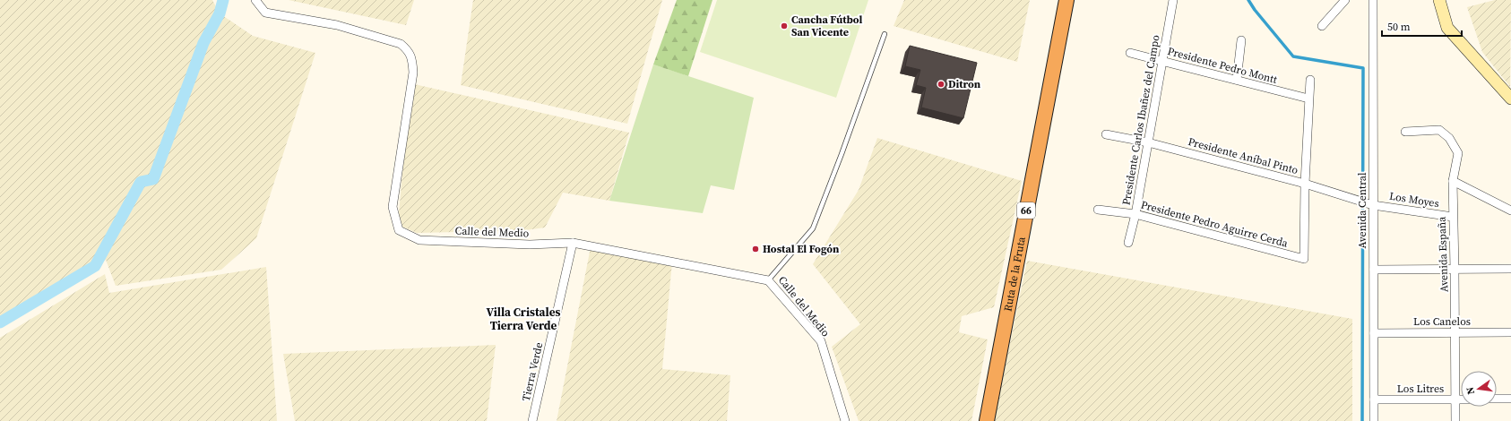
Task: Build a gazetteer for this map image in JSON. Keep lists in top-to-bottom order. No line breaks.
{"streets":{"highway":["66","Ruta de la Fruta"],"street":["Presidente Pedro Montt","Presidente Carlos Ibañez del Campo","Presidente Aníbal Pinto","Los Moyes","Avenida Central","Presidente Pedro Aguirre Cerda","Calle del Medio","Avenida España","Los Canelos","Tierra Verde","Los Litres"]},"crossings":[["Presidente Pedro Montt","Presidente Carlos Ibañez del Campo"],["Presidente Carlos Ibañez del Campo","Presidente Aníbal Pinto"],["Presidente Carlos Ibañez del Campo","Presidente Pedro Aguirre Cerda"],["Presidente Aníbal Pinto","Los Moyes"],["Presidente Aníbal Pinto","Avenida Central"],["Presidente Aníbal Pinto","Presidente Pedro Aguirre Cerda"],["Los Moyes","Avenida Central"],["Los Moyes","Avenida España"],["Avenida Central","Los Canelos"],["Avenida Central","Los Litres"],["Calle del Medio","Tierra Verde"],["Avenida España","Los Canelos"],["Avenida España","Los Litres"]],"districts":["Villa Cristales Tierra Verde"],"places":["Cancha Fútbol San Vicente","Ditron","Hostal El Fogón"],"scale_bar":"50 m","north":"left"}
